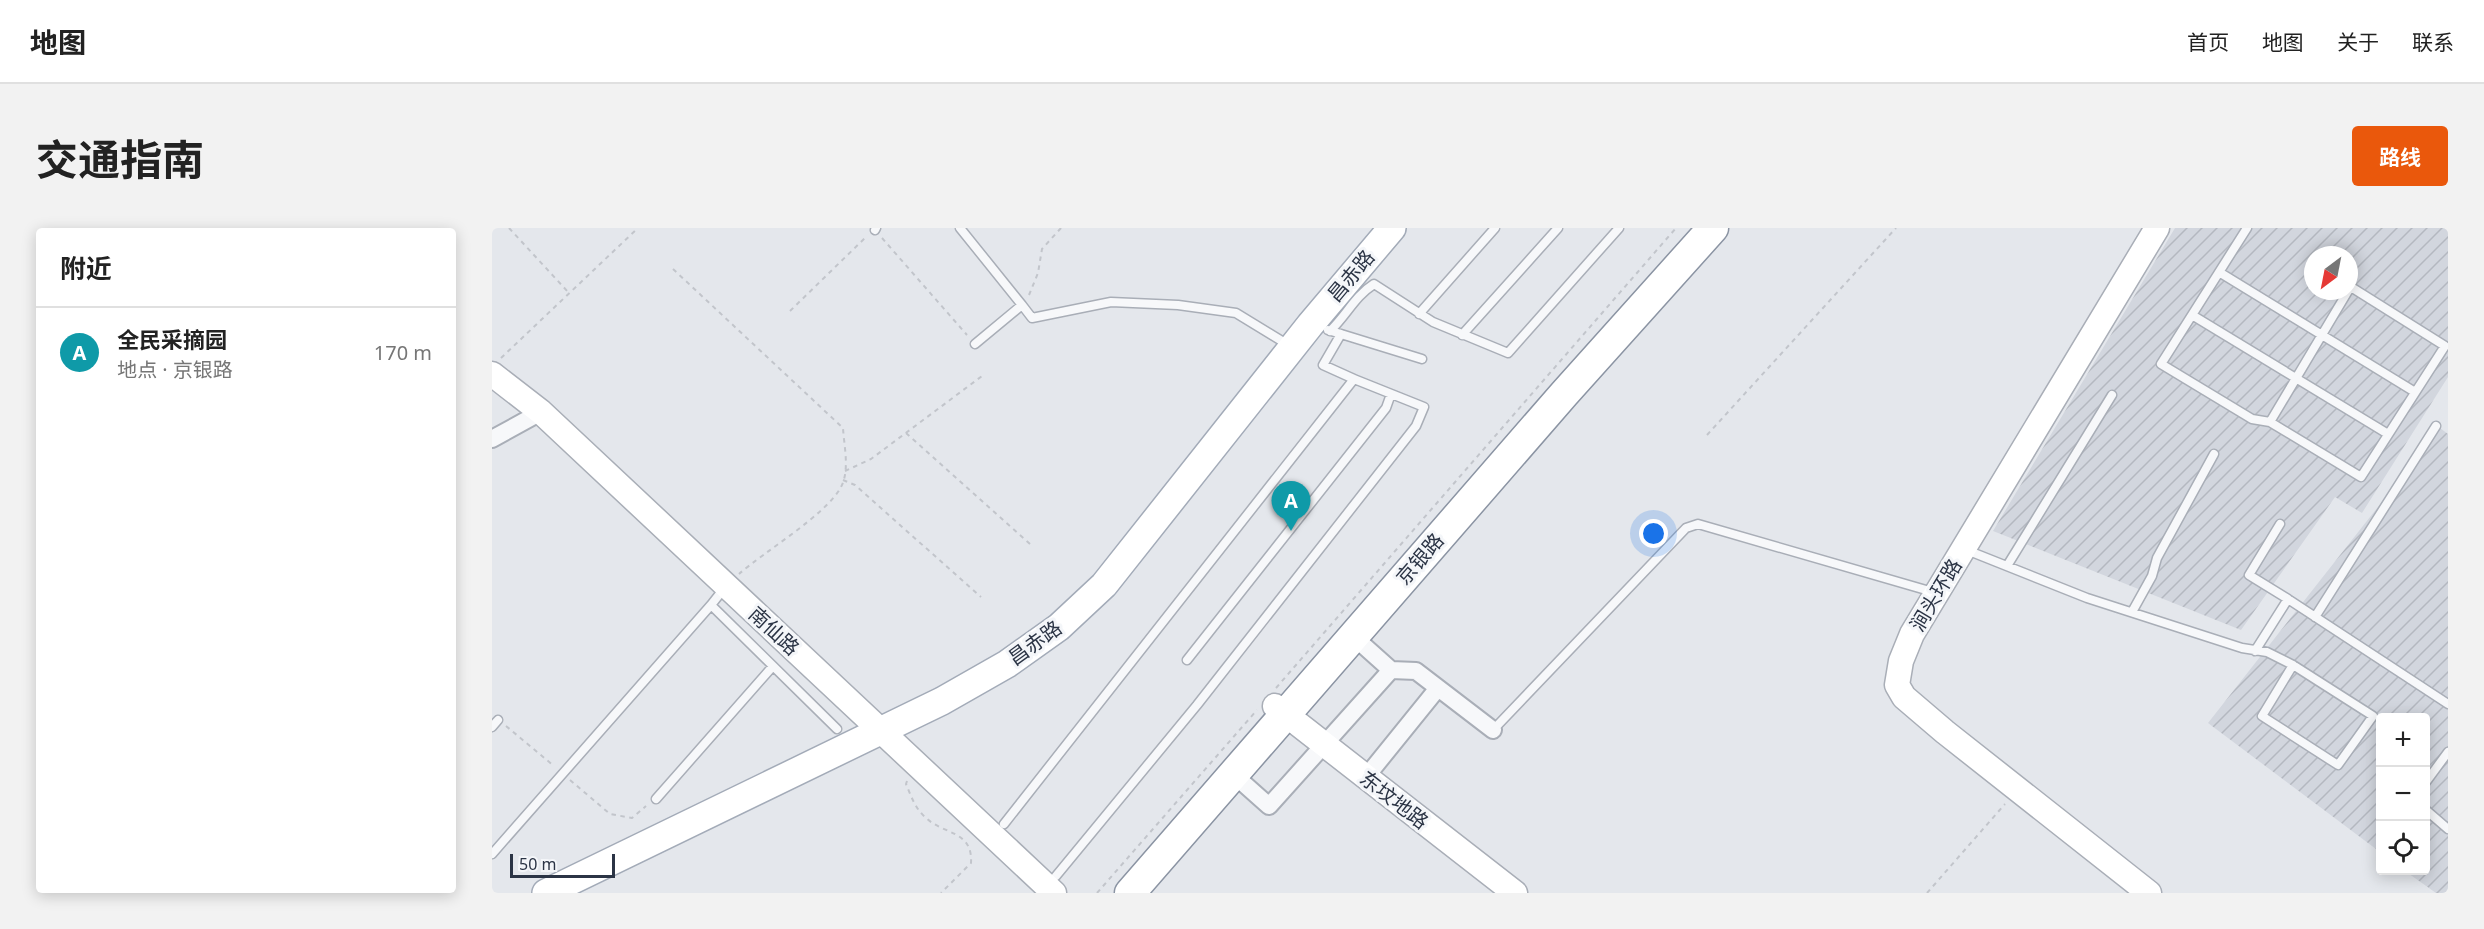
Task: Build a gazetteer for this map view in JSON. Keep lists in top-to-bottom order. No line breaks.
{"streets":{"highway":["京银路"],"main road":["昌赤路"],"street":["涧头环路","南仙路","东坟地路"]},"crossings":[["昌赤路","南仙路"],["京银路","东坟地路"]],"scale_bar":"50 m","north":"bottom left","page":{"header":"地图","nav":["首页","地图","关于","联系"],"title":"交通指南","buttons":"路线","heading":"附近","list":[{"mark":"A","name":"全民采摘园","note":"地点 · 京银路","value":"170 m"}],"pins":"A","map_buttons":["+","−"],"scale":"50 m"}}
